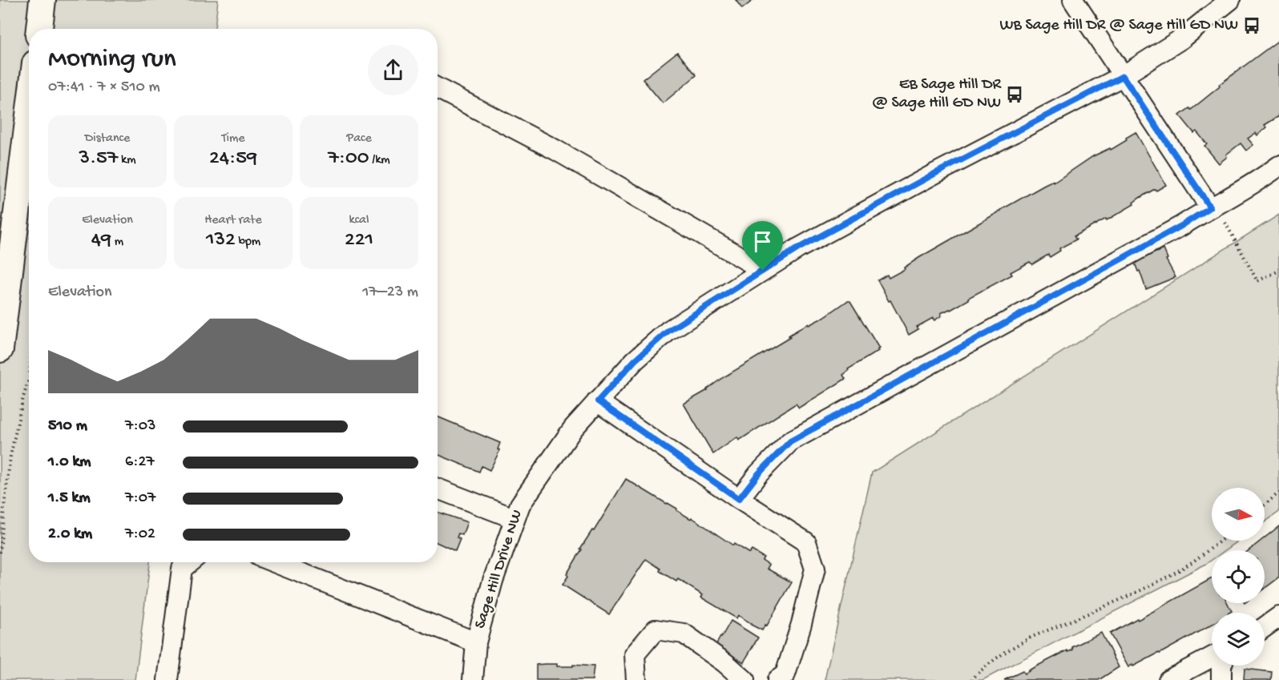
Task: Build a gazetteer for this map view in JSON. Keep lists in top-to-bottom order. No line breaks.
{"streets":{"street":["Sage Hill Drive NW"]},"places":{"bus stop":["WB Sage Hill DR @ Sage Hill GD NW","EB Sage Hill DR @ Sage Hill GD NW"]},"north":"right","page":{"heading":["Morning run","07:41 · 7 × 510 m"],"stats":[["Distance","3.57 km"],["Time","24:59"],["Pace","7:00 /km"],["Elevation","49 m"],["Heart rate","132 bpm"],["kcal","221"]],"chart":["Elevation","17–23 m"],"list":[{"name":"510 m","note":"7:03"},{"name":"1.0 km","note":"6:27"},{"name":"1.5 km","note":"7:07"},{"name":"2.0 km","note":"7:02"}]}}
